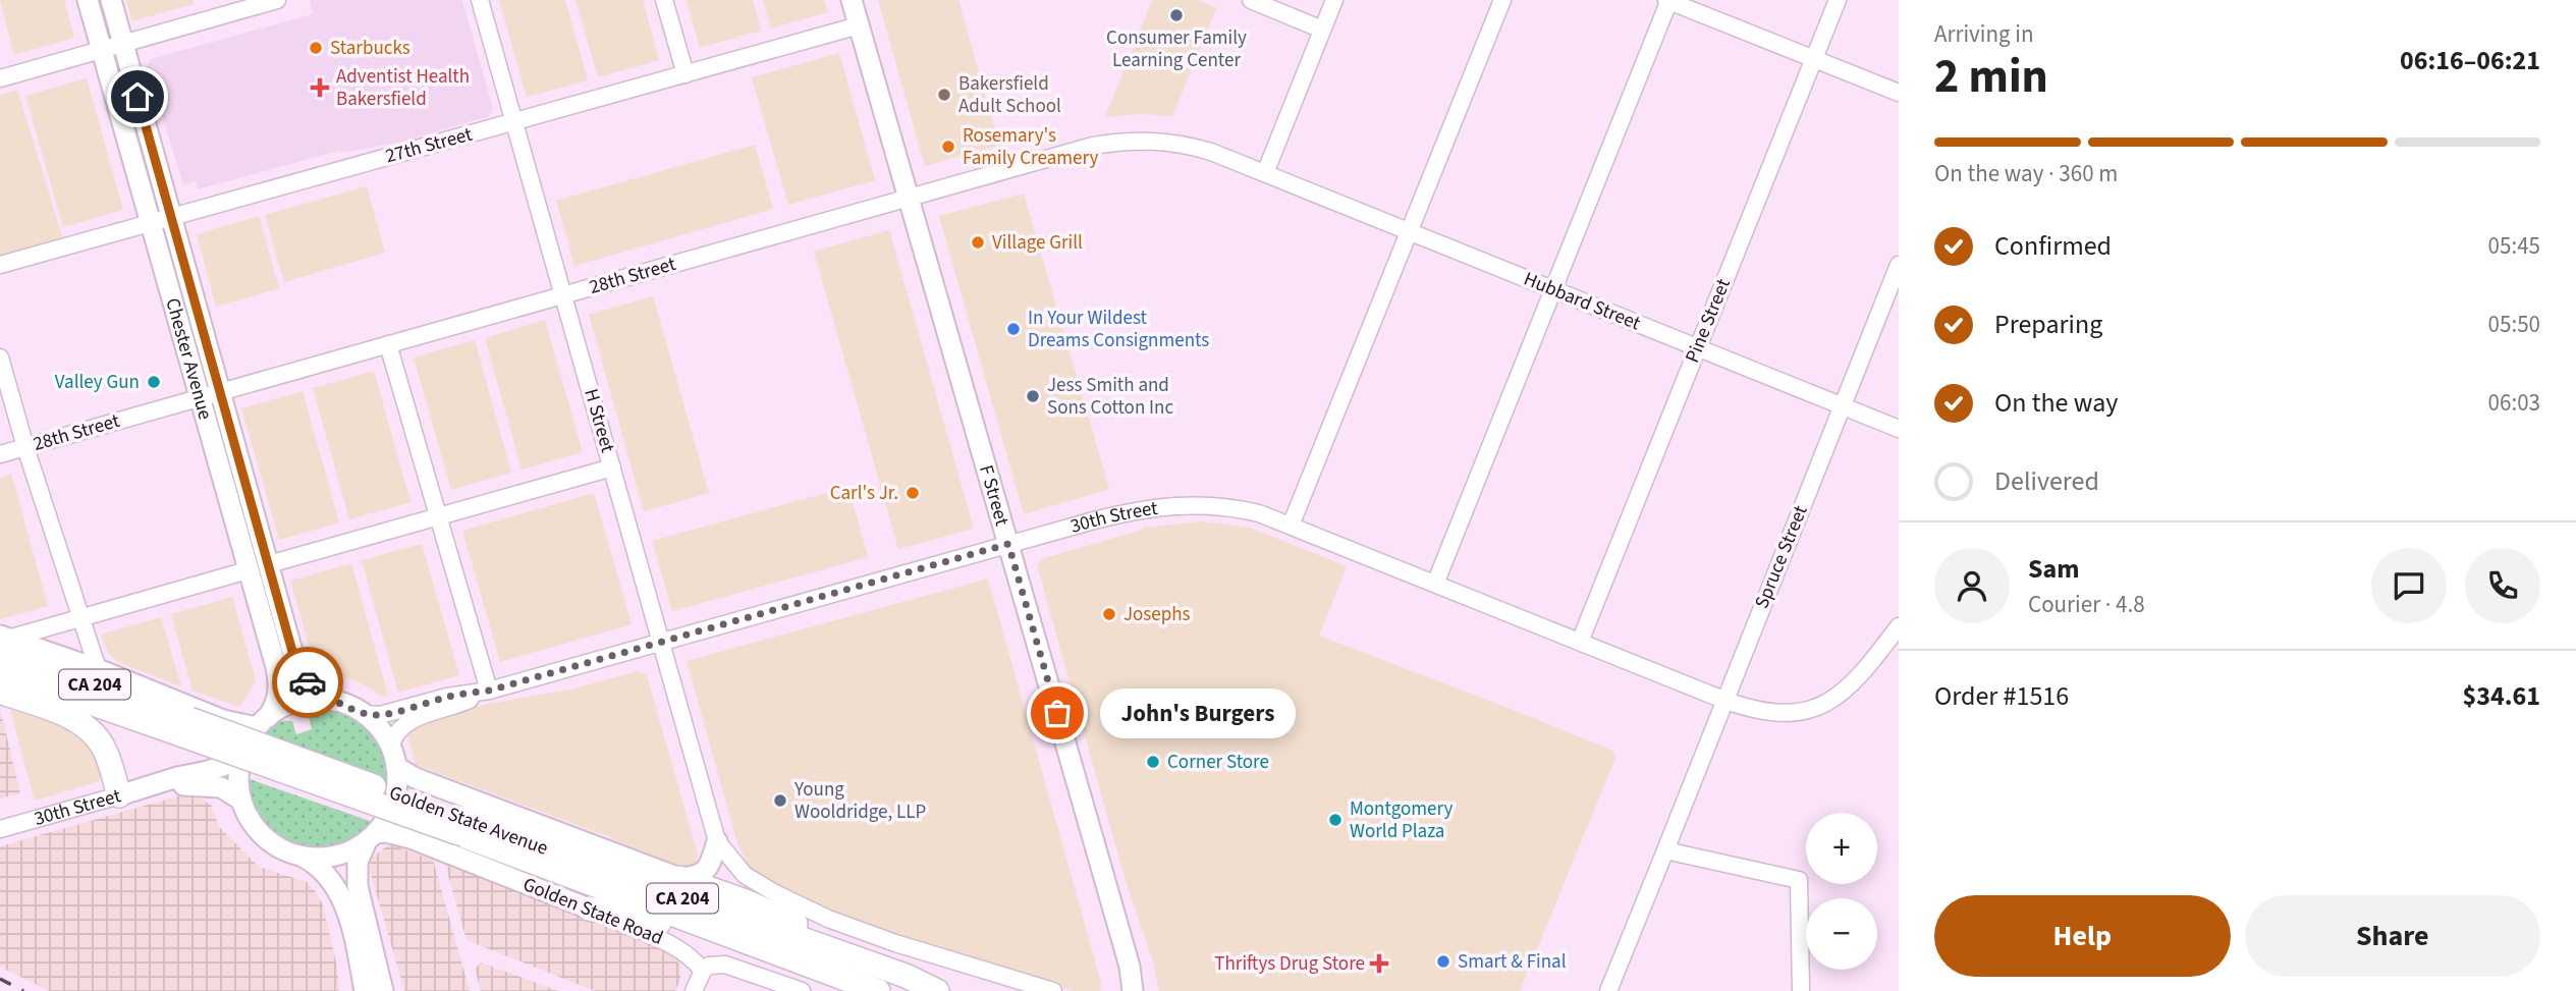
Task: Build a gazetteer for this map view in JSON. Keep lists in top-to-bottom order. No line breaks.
{"streets":{"highway":["CA 204","Golden State Avenue"],"main road":["Chester Avenue","F Street","30th Street","Golden State Road"],"street":["27th Street","28th Street","Hubbard Street","Pine Street","H Street","Spruce Street"]},"crossings":[["27th Street","Chester Avenue"],["27th Street","H Street"],["27th Street","F Street"],["28th Street","Hubbard Street"],["28th Street","Chester Avenue"],["28th Street","H Street"],["28th Street","F Street"],["Hubbard Street","Pine Street"],["Hubbard Street","Spruce Street"],["Pine Street","30th Street"],["Chester Avenue","30th Street"],["Chester Avenue","Golden State Road"],["H Street","30th Street"],["F Street","30th Street"],["30th Street","Spruce Street"],["30th Street","Golden State Road"]],"places":{"other":["Consumer Family Learning Center","Starbucks","Bakersfield Adult School","Rosemary's Family Creamery","Village Grill","In Your Wildest Dreams Consignments","Valley Gun","Jess Smith and Sons Cotton Inc","Carl's Jr.","Josephs","John's Burgers","Corner Store","Young Wooldridge, LLP","Montgomery World Plaza","Smart & Final"],"health":["Adventist Health Bakersfield","Thriftys Drug Store"]},"page":{"heading":["2 min","Arriving in","06:16–06:21"],"panel":["Sam","Courier · 4.8","Order #1516","$34.61"],"bar":"On the way · 360 m","list":[["Confirmed","05:45"],["Preparing","05:50"],["On the way","06:03"],"Delivered"],"bubble":"John's Burgers","map_buttons":["+","−"],"buttons":["Help","Share"]}}
